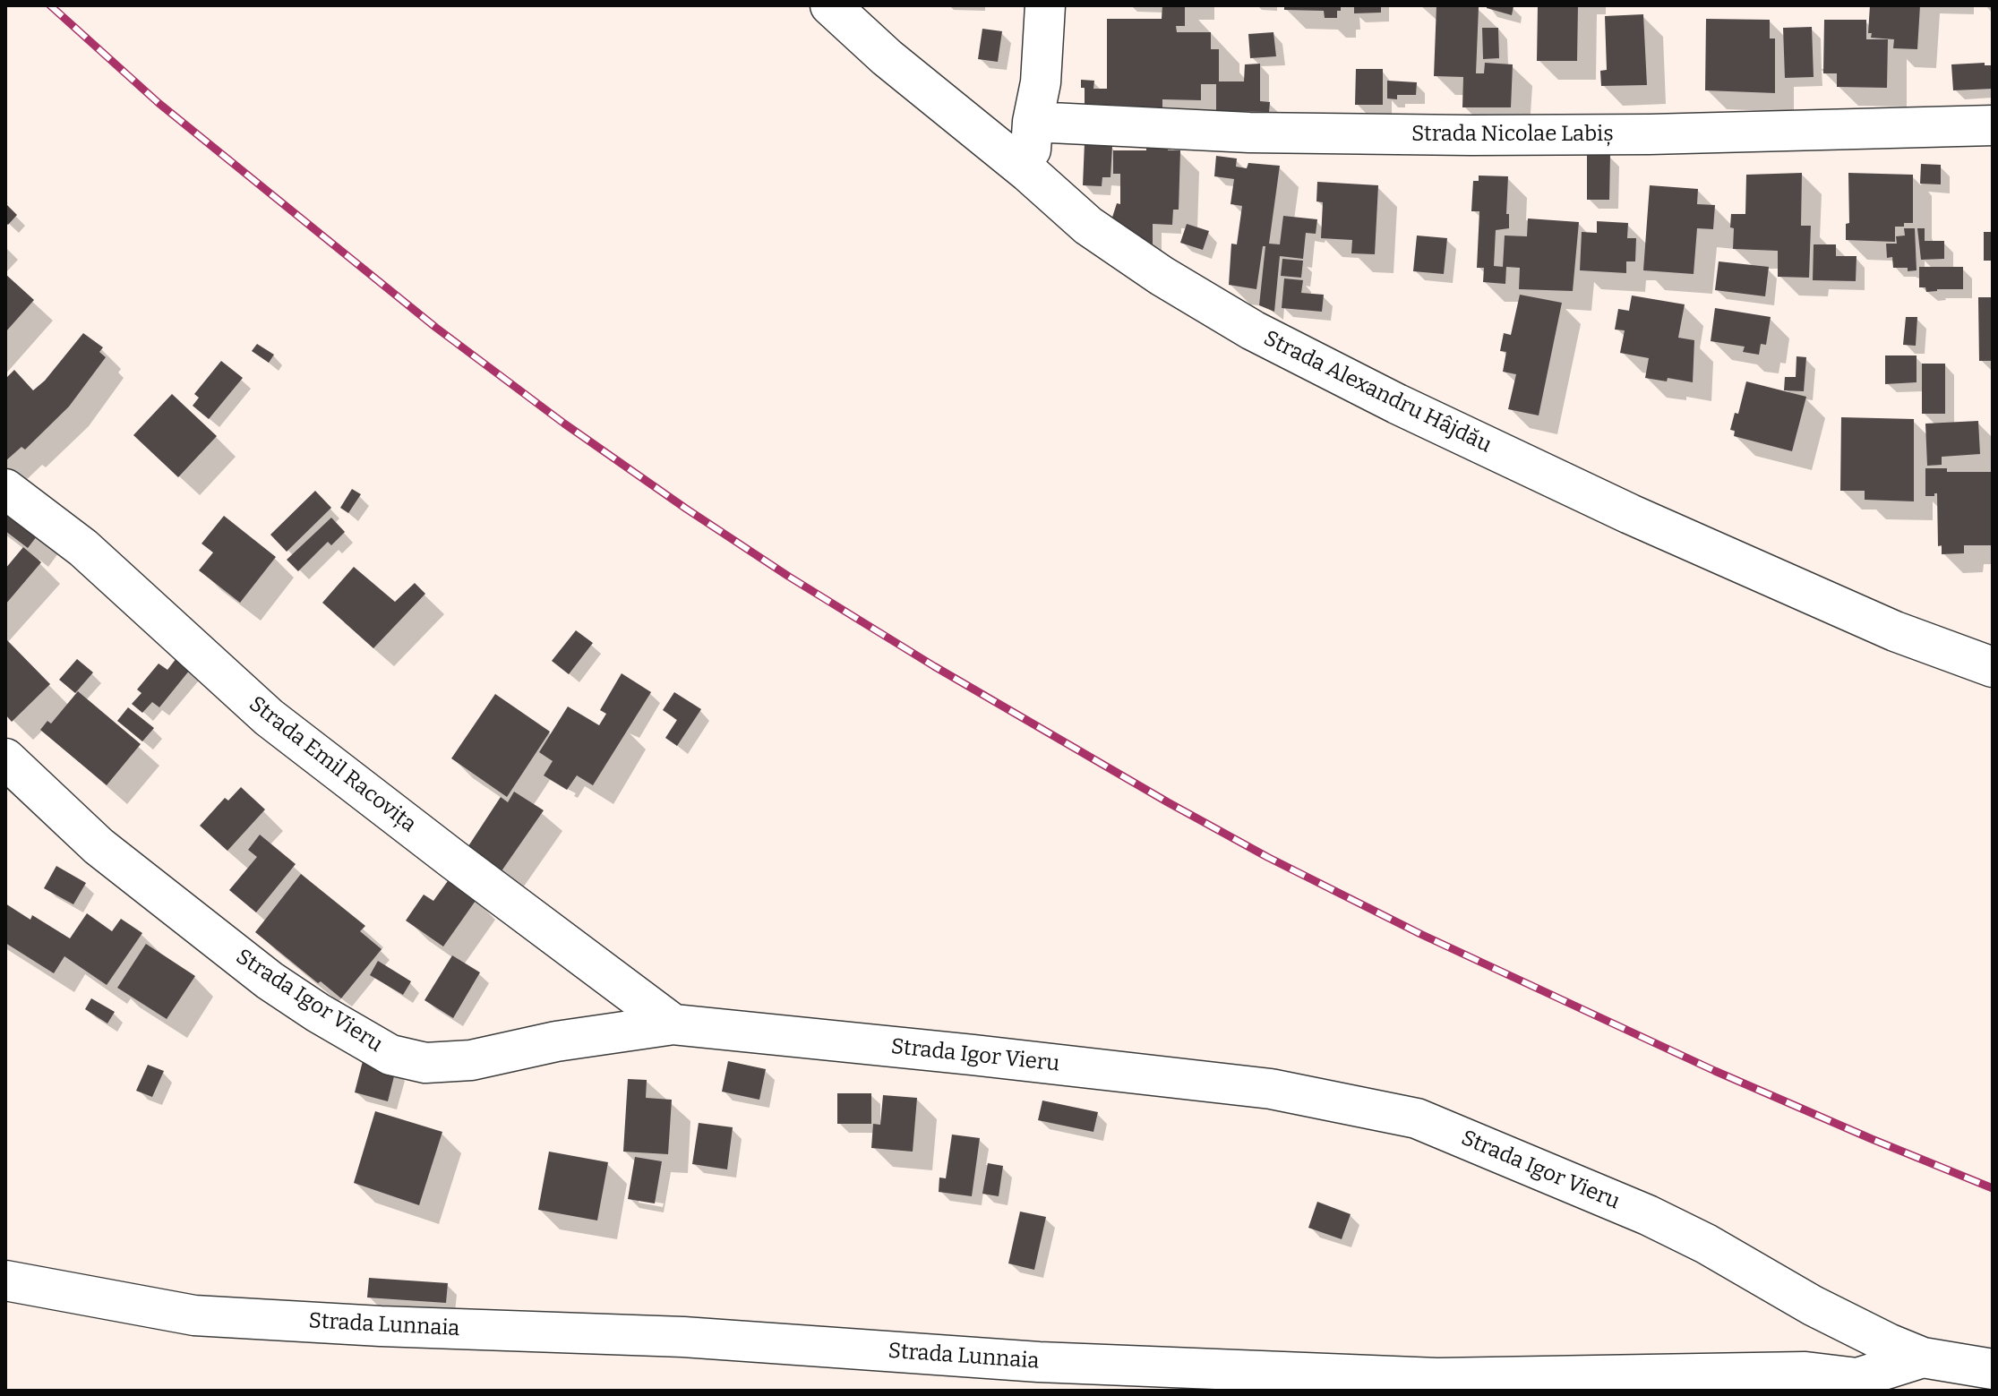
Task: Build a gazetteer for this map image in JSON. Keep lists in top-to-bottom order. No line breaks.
{"streets":{"street":["Strada Nicolae Labiș","Strada Alexandru Hâjdău","Strada Emil Racovița","Strada Igor Vieru","Strada Lunnaia"]},"crossings":[["Strada Emil Racovița","Strada Igor Vieru"],["Strada Igor Vieru","Strada Lunnaia"]]}
